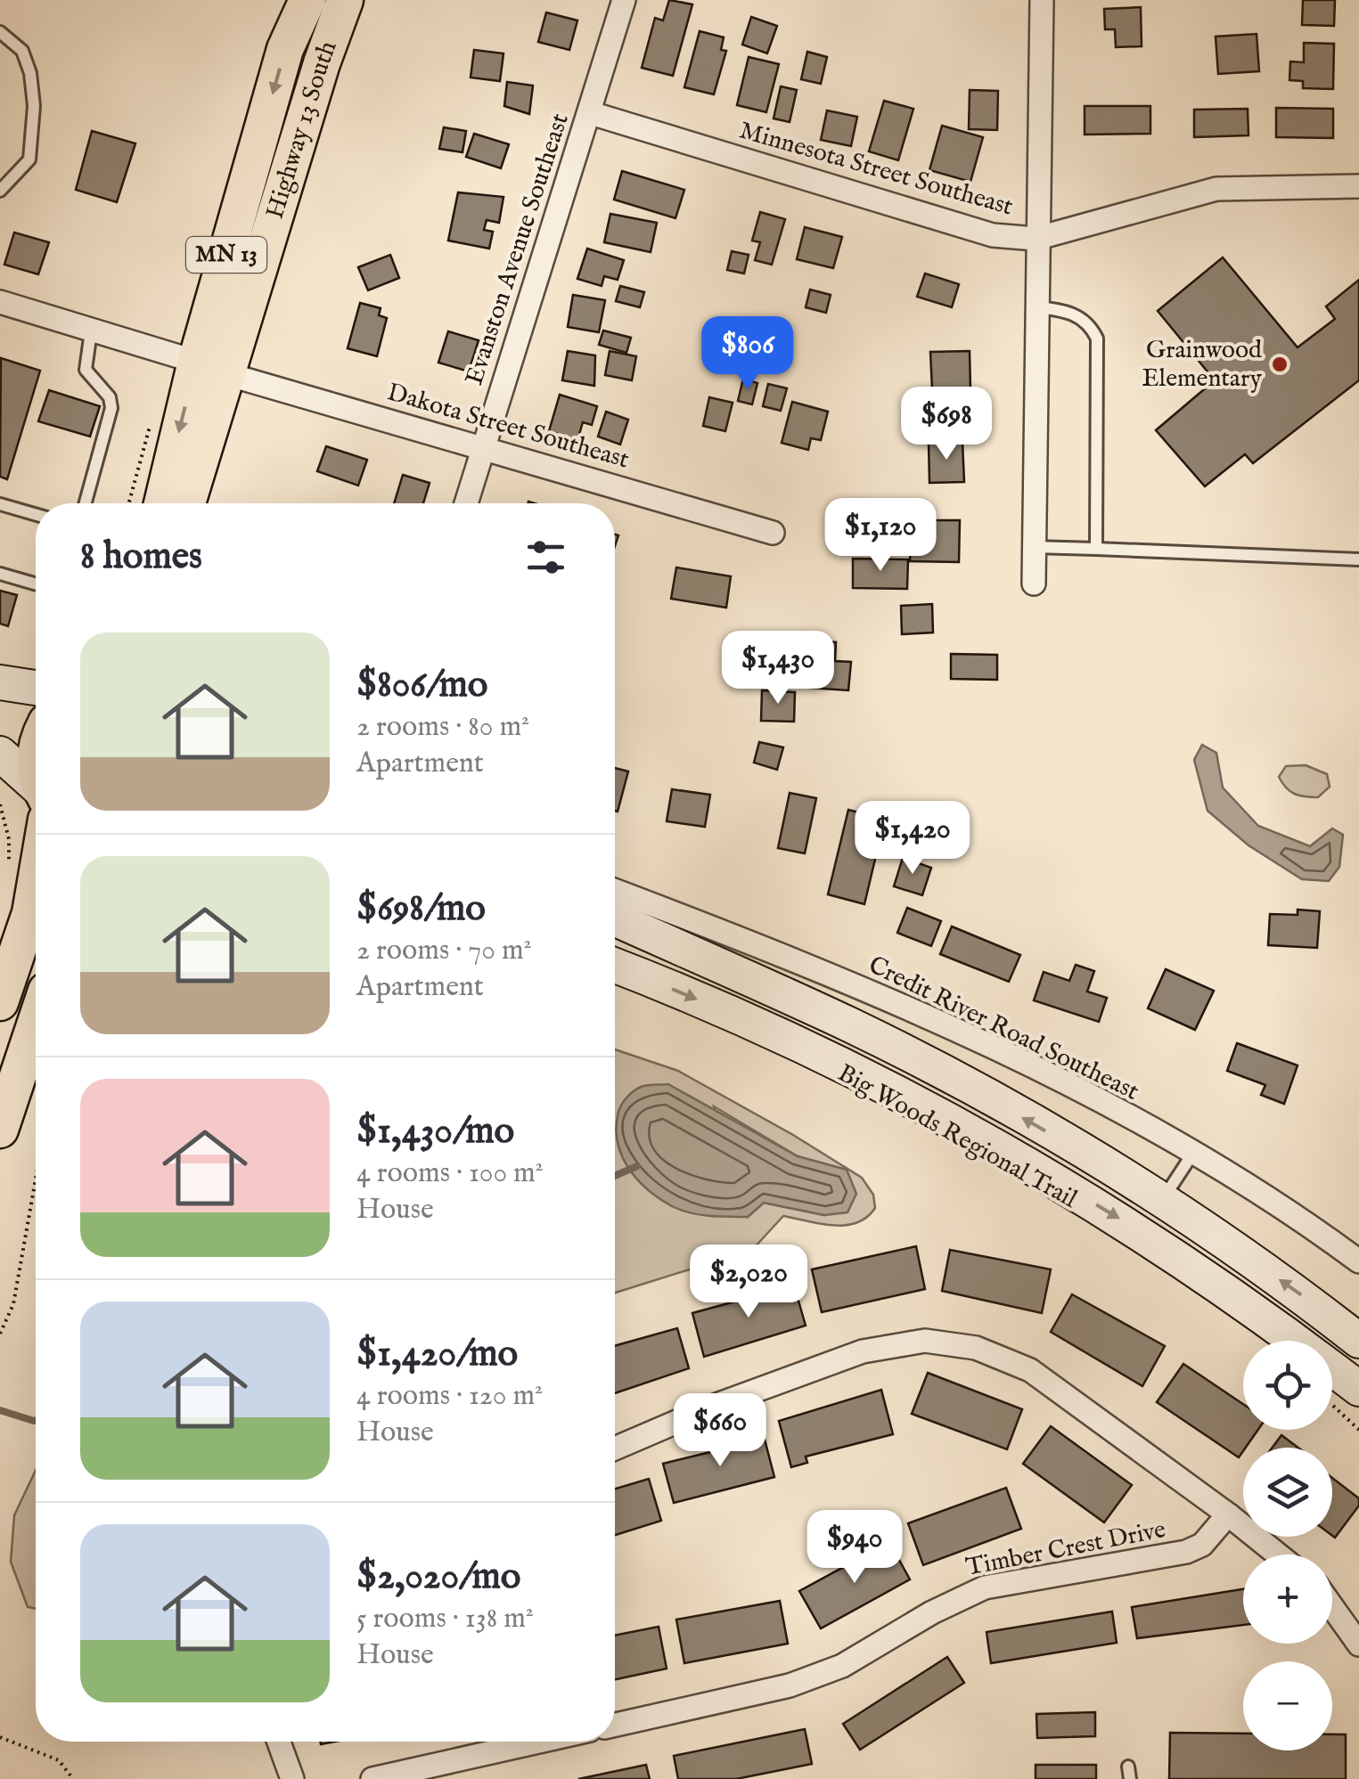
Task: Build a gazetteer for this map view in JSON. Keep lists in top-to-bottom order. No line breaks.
{"streets":{"main road":["Highway 13 South","MN 13"],"street":["Minnesota Street Southeast","Evanston Avenue Southeast","Dakota Street Southeast","Credit River Road Southeast","Timber Crest Drive"]},"crossings":[["Highway 13 South","Dakota Street Southeast"],["Minnesota Street Southeast","Evanston Avenue Southeast"],["Evanston Avenue Southeast","Dakota Street Southeast"]],"places":["Grainwood Elementary"],"page":{"price":["$806","$698","$1,120","$1,430","$1,420","$2,020","$660","$940"],"heading":"8 homes","list":[{"name":"$806/mo","note":"2 rooms · 80 m² · Apartment"},{"name":"$698/mo","note":"2 rooms · 70 m² · Apartment"},{"name":"$1,430/mo","note":"4 rooms · 100 m² · House"},{"name":"$1,420/mo","note":"4 rooms · 120 m² · House"},{"name":"$2,020/mo","note":"5 rooms · 138 m² · House"}],"map_buttons":["+","−"]}}
